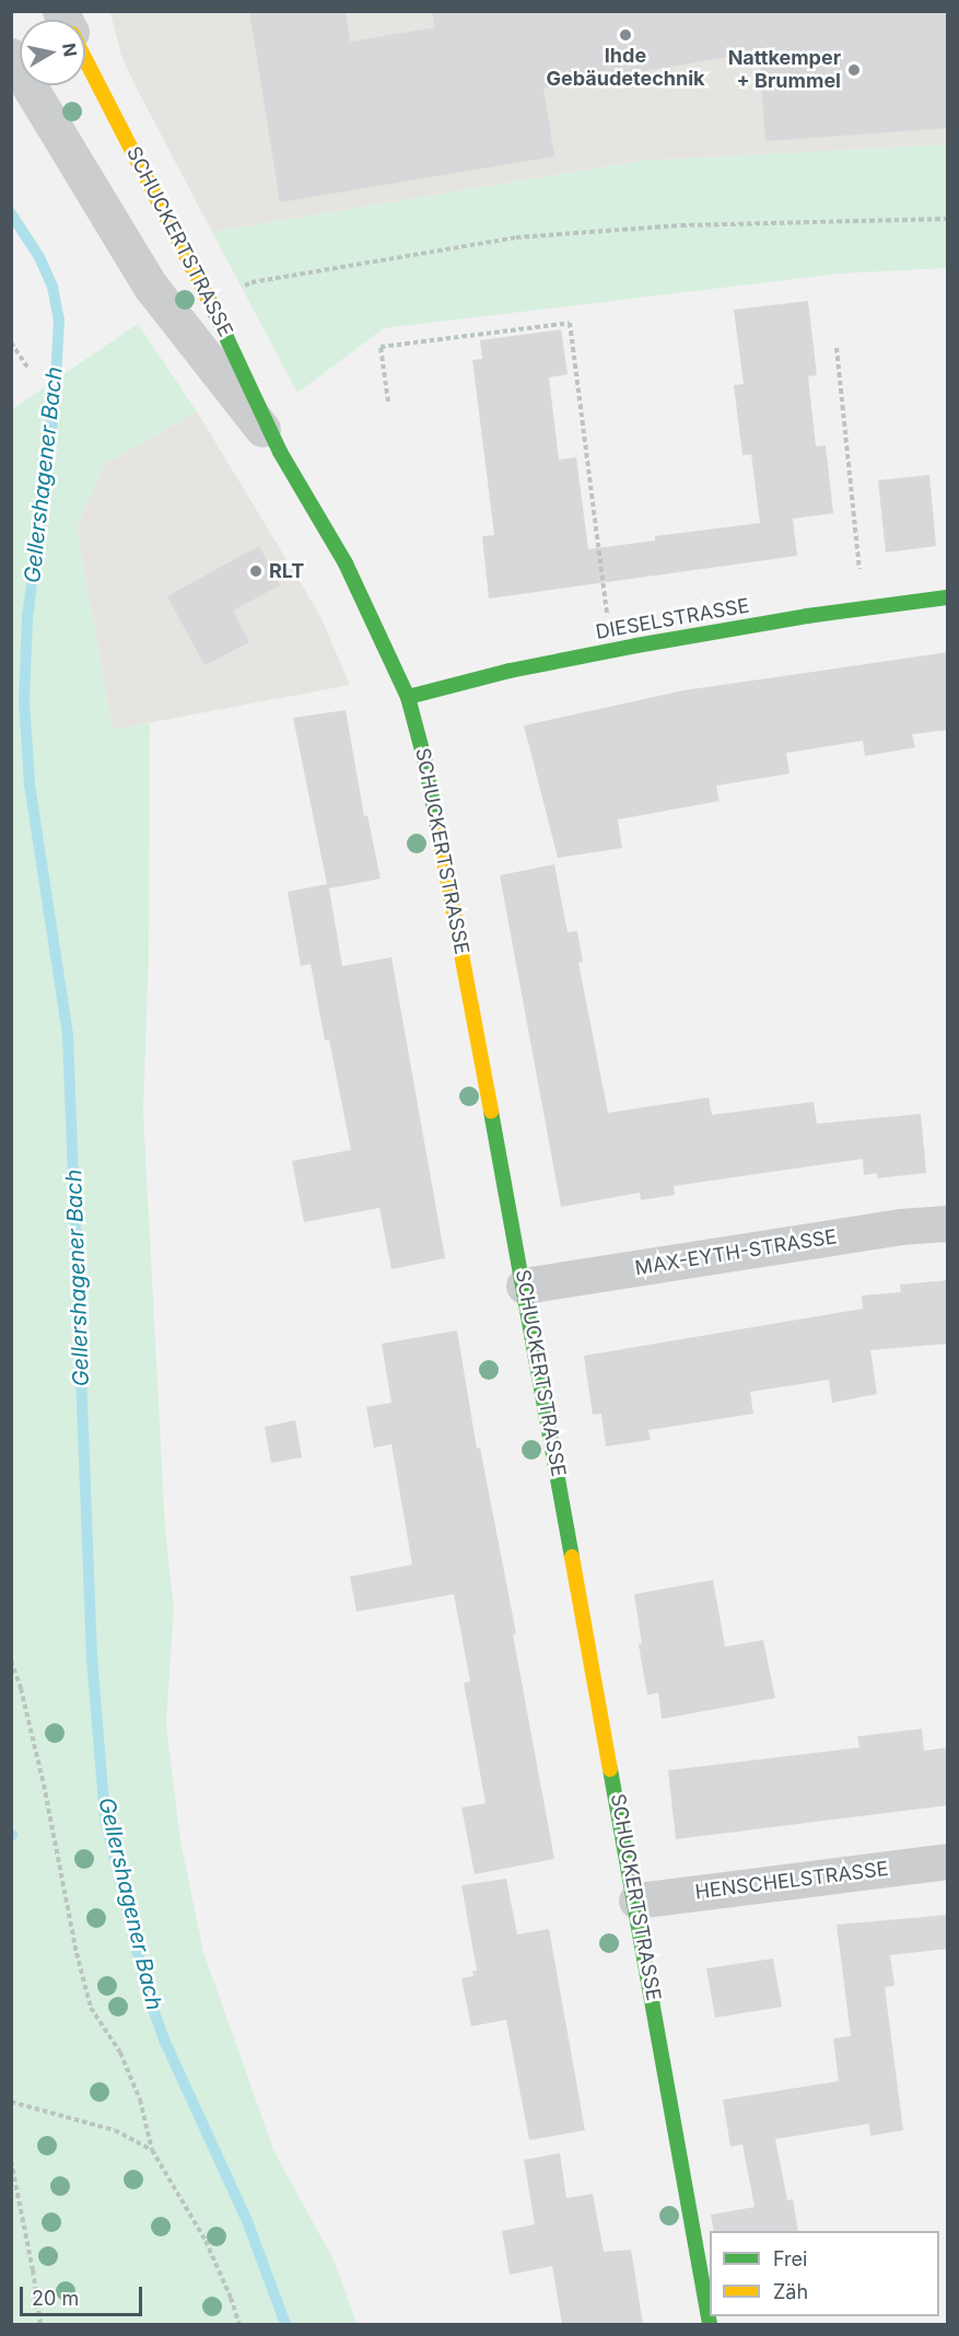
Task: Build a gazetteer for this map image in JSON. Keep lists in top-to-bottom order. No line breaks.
{"streets":{"street":["SCHUCKERTSTRASSE","DIESELSTRASSE","MAX-EYTH-STRASSE","HENSCHELSTRASSE"]},"crossings":[["SCHUCKERTSTRASSE","DIESELSTRASSE"],["SCHUCKERTSTRASSE","MAX-EYTH-STRASSE"],["SCHUCKERTSTRASSE","HENSCHELSTRASSE"]],"water":["Gellershagener Bach"],"places":["Ihde Gebäudetechnik","Nattkemper + Brummel","RLT"],"legend":["Frei","Zäh"],"scale_bar":"20 m","north":"right"}
